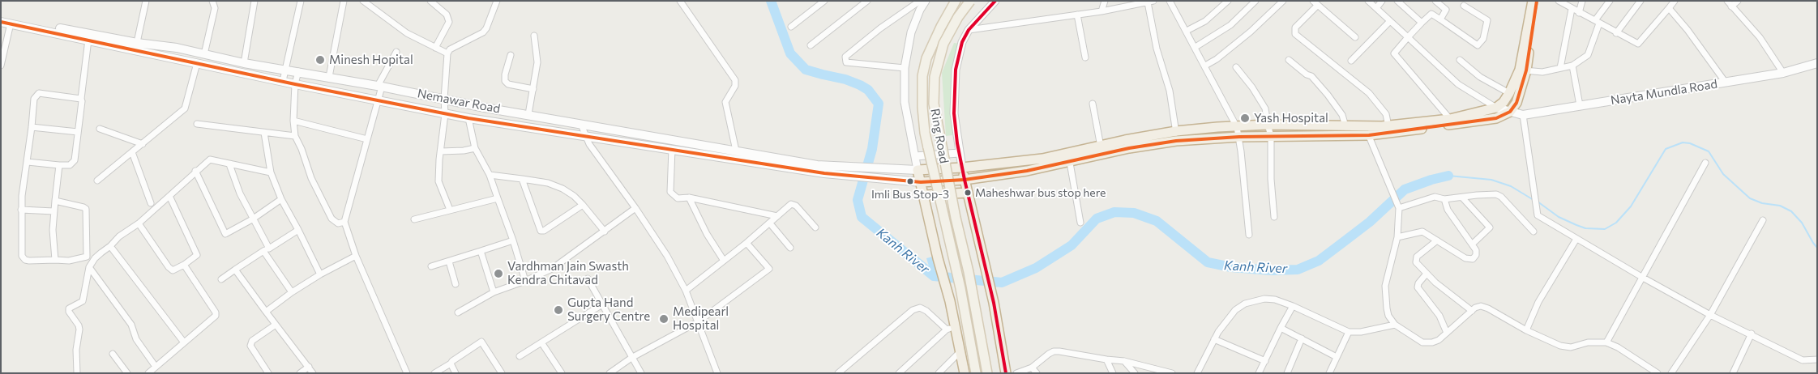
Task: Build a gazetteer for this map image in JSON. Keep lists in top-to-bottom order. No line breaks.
{"streets":{"main road":["Nayta Mundla Road","Nemawar Road","Ring Road"]},"water":["Kanh River"],"places":["Minesh Hopital","Yash Hospital","Imli Bus Stop-3","Maheshwar bus stop here","Vardhman Jain Swasth Kendra Chitavad","Gupta Hand Surgery Centre","Medipearl Hospital"]}
